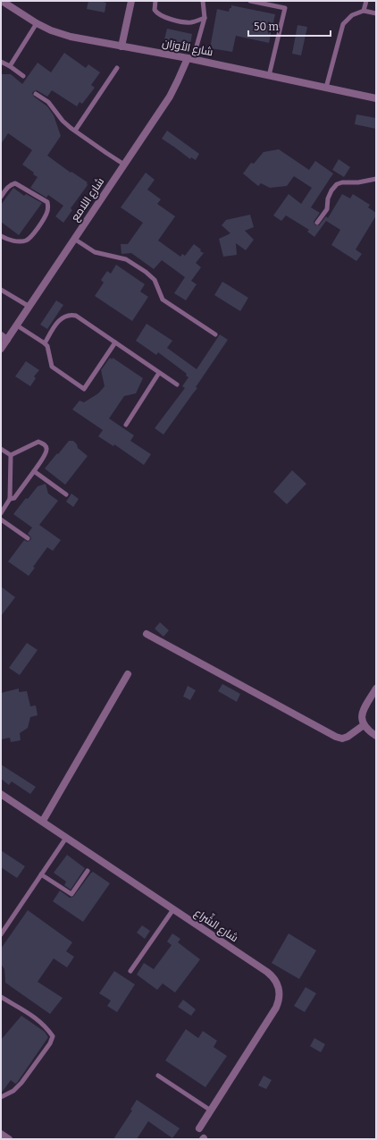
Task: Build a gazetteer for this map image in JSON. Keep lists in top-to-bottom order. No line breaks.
{"streets":{"street":["شارع الأوزان","شارع اللامع","شارع الشِّراع"]},"crossings":[["شارع الأوزان","شارع اللامع"]],"scale_bar":"50 m"}
